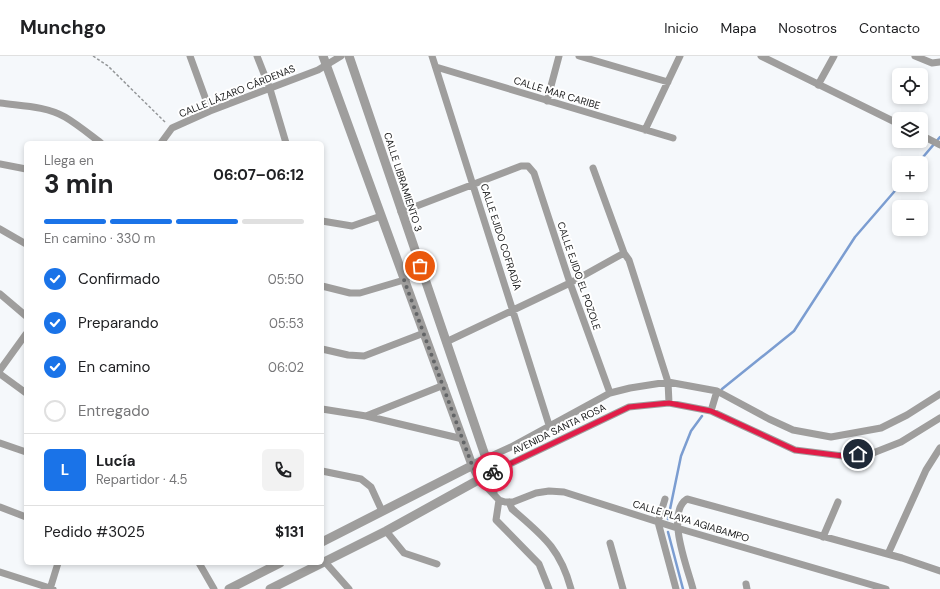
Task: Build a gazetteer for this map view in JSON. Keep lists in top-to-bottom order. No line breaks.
{"streets":{"street":["CALLE LÁZARO CÁRDENAS","CALLE MAR CARIBE","CALLE LIBRAMIENTO 3","CALLE EJIDO COFRADÍA","CALLE EJIDO EL POZOLE","AVENIDA SANTA ROSA","CALLE PLAYA AGIABAMPO"]},"crossings":[["CALLE MAR CARIBE","CALLE EJIDO COFRADÍA"],["CALLE LIBRAMIENTO 3","AVENIDA SANTA ROSA"],["CALLE EJIDO COFRADÍA","CALLE EJIDO EL POZOLE"],["CALLE EJIDO COFRADÍA","AVENIDA SANTA ROSA"],["CALLE EJIDO EL POZOLE","AVENIDA SANTA ROSA"]],"page":{"header":"Munchgo","nav":["Inicio","Mapa","Nosotros","Contacto"],"map_buttons":["+","−"],"heading":["3 min","Llega en","06:07–06:12"],"panel":["Lucía","Repartidor · 4.5","Pedido #3025","$131"],"bar":"En camino · 330 m","list":[["Confirmado","05:50"],["Preparando","05:53"],["En camino","06:02"],"Entregado"],"round":"L"}}
